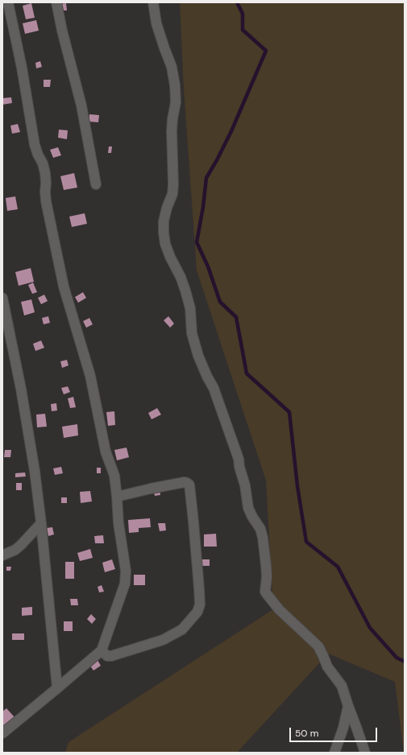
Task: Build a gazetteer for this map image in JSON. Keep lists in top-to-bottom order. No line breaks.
{"scale_bar":"50 m"}
